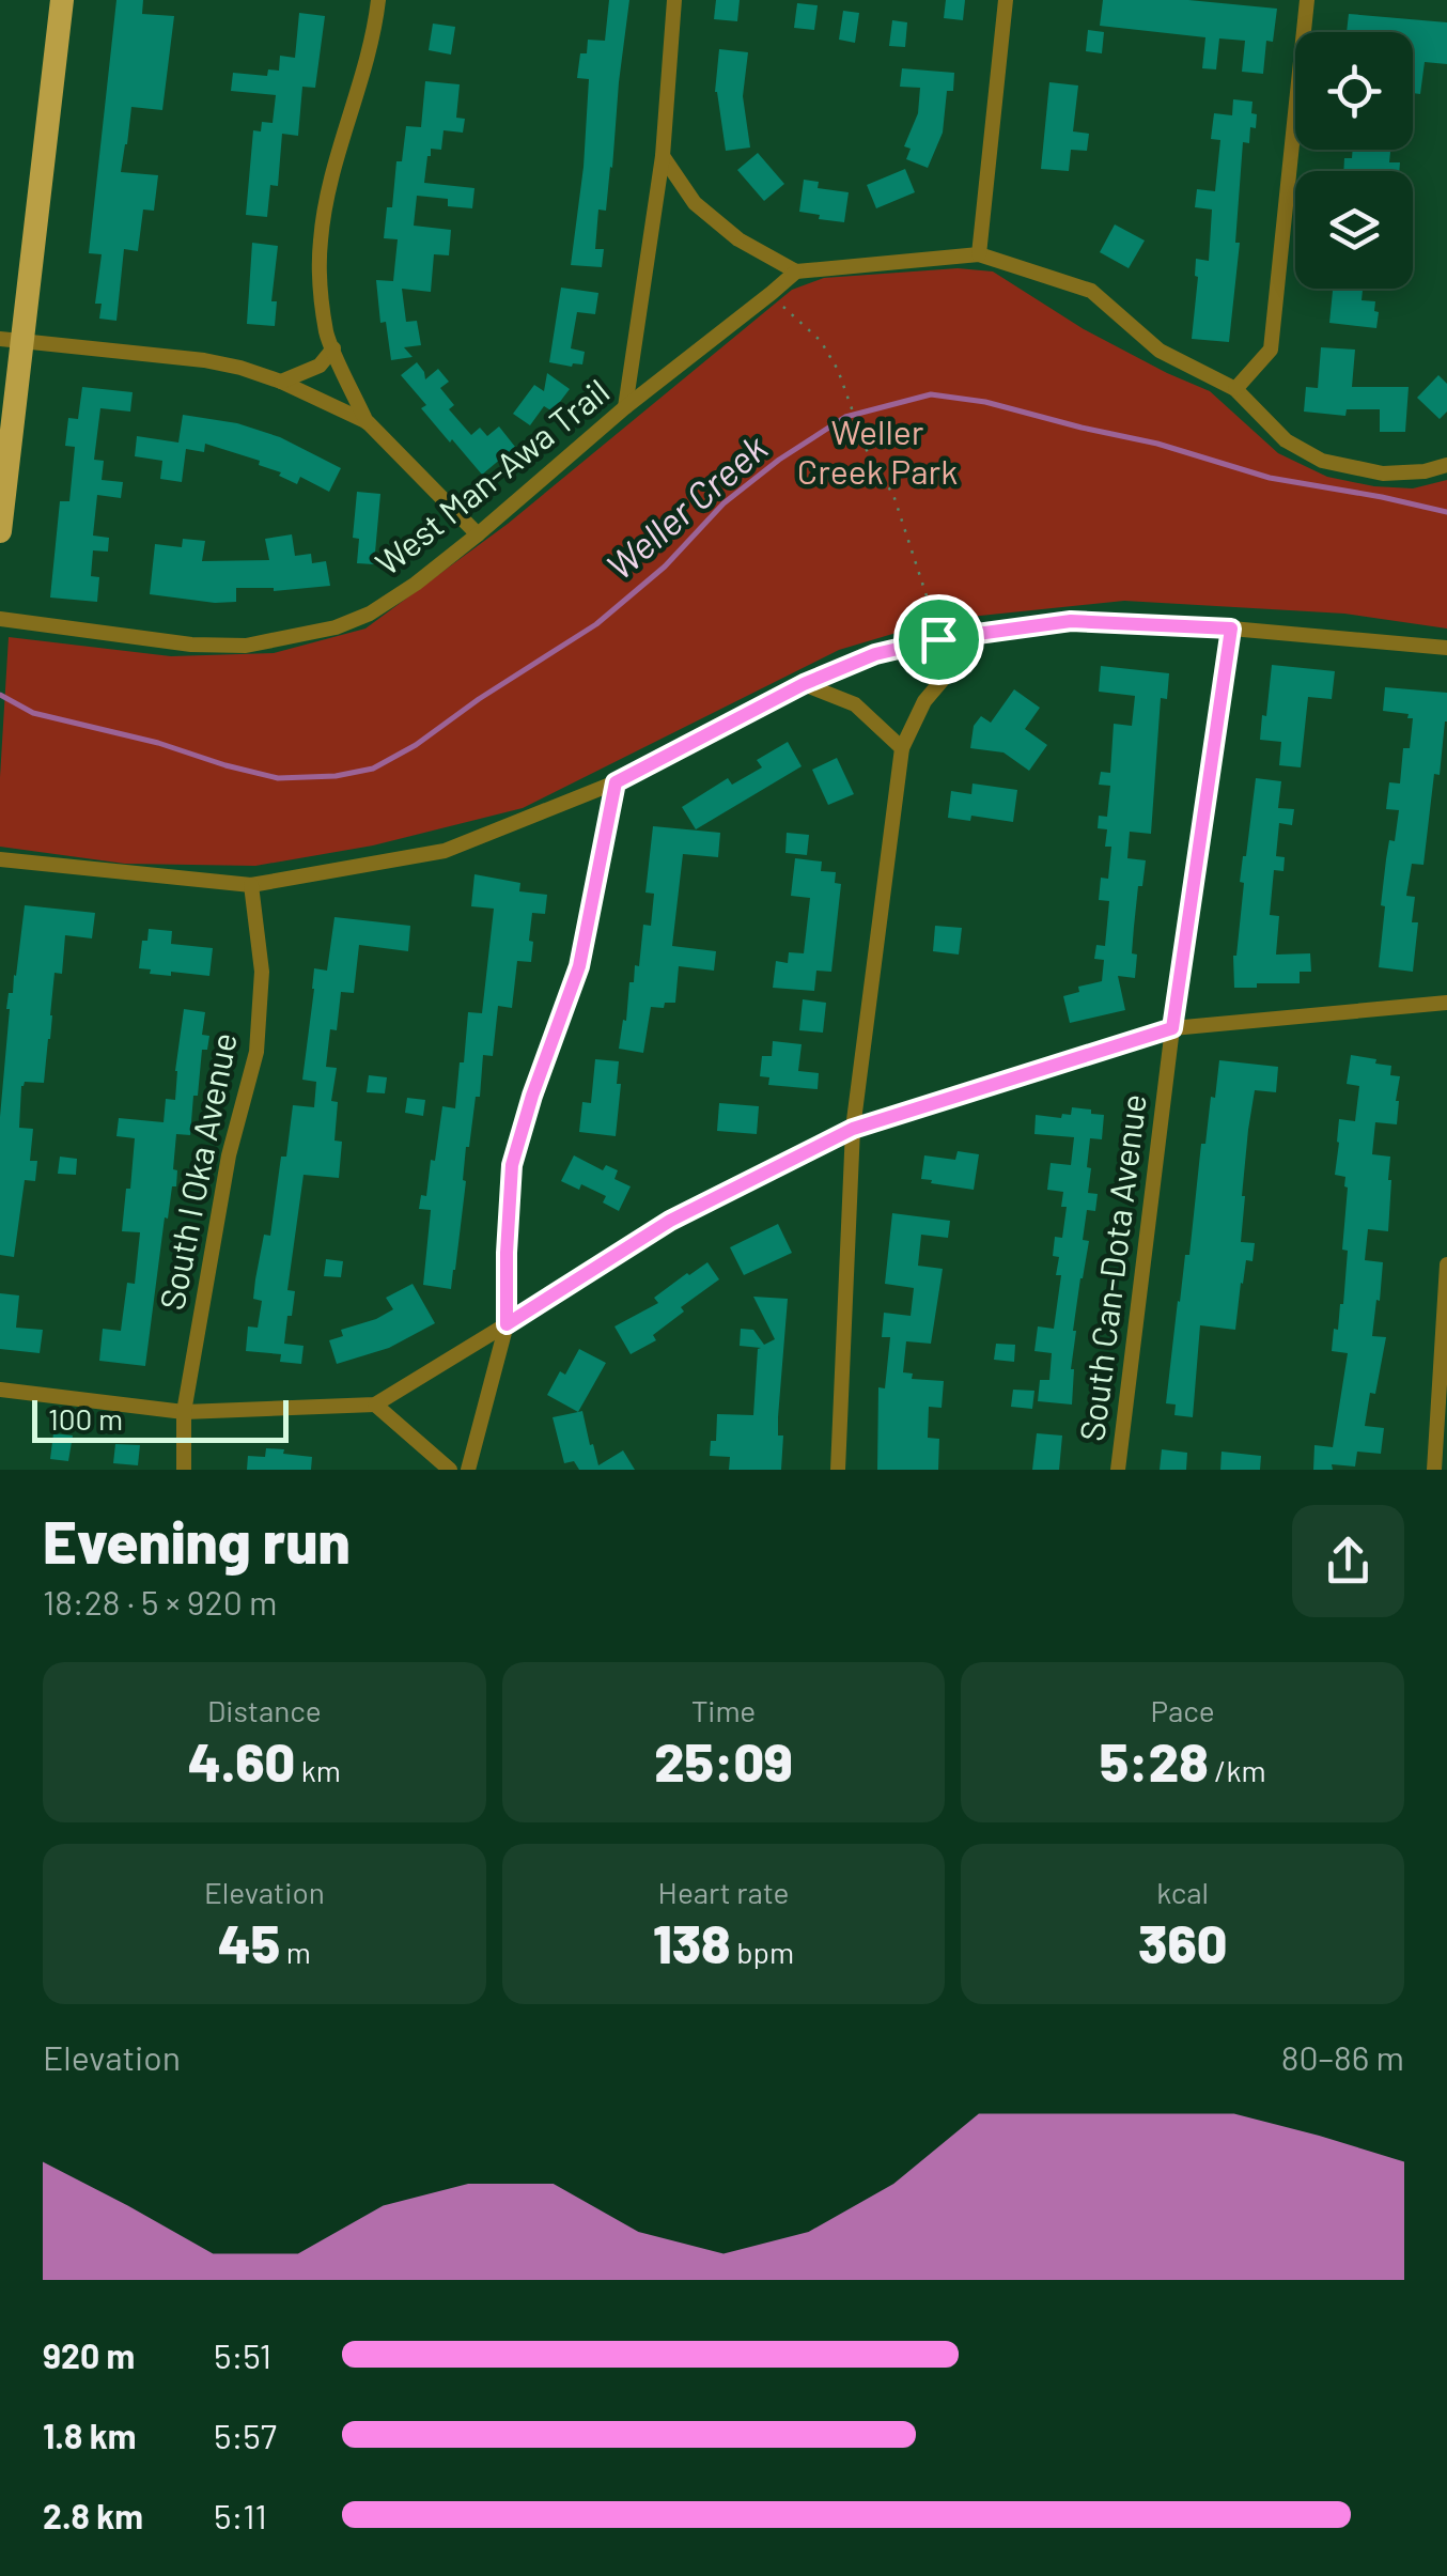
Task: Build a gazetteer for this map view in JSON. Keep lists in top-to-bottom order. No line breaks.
{"streets":{"street":["West Man-Awa Trail","South I Oka Avenue","South Can-Dota Avenue"]},"water":["Weller Creek"],"parks":["Weller Creek Park"],"scale_bar":"100 m","page":{"scale":"100 m","heading":["Evening run","18:28 · 5 × 920 m"],"stats":[["Distance","4.60 km"],["Time","25:09"],["Pace","5:28 /km"],["Elevation","45 m"],["Heart rate","138 bpm"],["kcal","360"]],"chart":["Elevation","80–86 m"],"list":[{"name":"920 m","note":"5:51"},{"name":"1.8 km","note":"5:57"},{"name":"2.8 km","note":"5:11"}]}}
